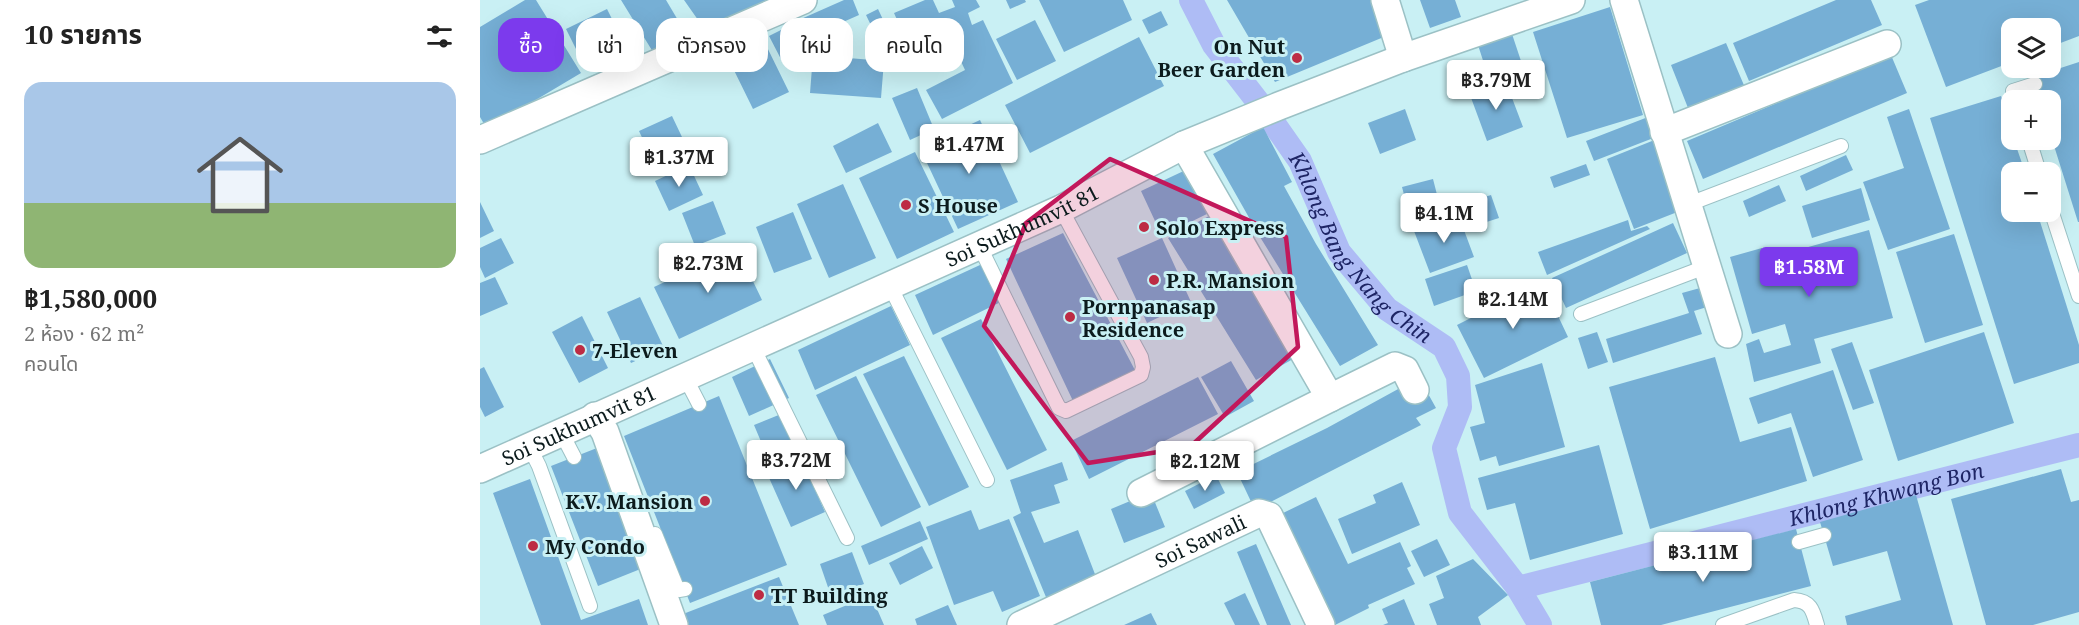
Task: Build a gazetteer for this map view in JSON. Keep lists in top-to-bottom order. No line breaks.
{"streets":{"street":["Soi Sukhumvit 81","Soi Sawali"]},"water":["Khlong Bang Nang Chin","Khlong Khwang Bon"],"places":["On Nut Beer Garden","S House","Solo Express","P.R. Mansion","Pornpanasap Residence","7-Eleven","K.V. Mansion","My Condo","TT Building"],"page":{"heading":"10 รายการ","map_buttons":["+","−"],"chip":["ซื้อ","เช่า","ตัวกรอง","ใหม่","คอนโด"],"price":["฿3.79M","฿1.47M","฿1.37M","฿4.1M","฿2.73M","฿1.58M","฿2.14M","฿3.72M","฿2.12M","฿3.11M"],"list":[{"name":"฿1,580,000","note":"2 ห้อง · 62 m² · คอนโด"}]}}
